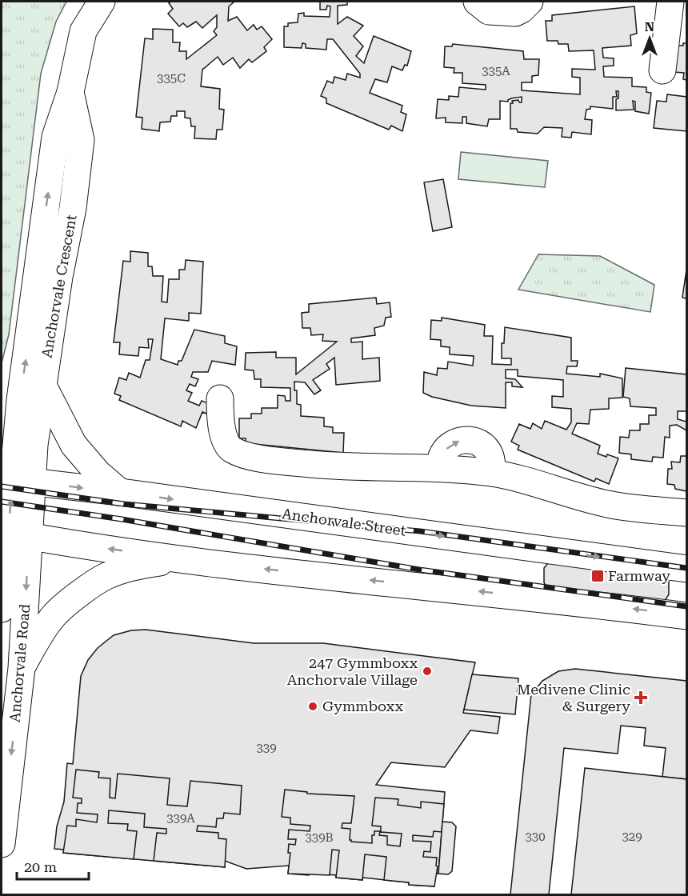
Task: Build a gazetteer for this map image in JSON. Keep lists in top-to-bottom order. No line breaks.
{"streets":{"street":["Anchorvale Crescent","Anchorvale Street","Anchorvale Road"]},"crossings":[["Anchorvale Crescent","Anchorvale Street"],["Anchorvale Crescent","Anchorvale Road"],["Anchorvale Street","Anchorvale Road"]],"one_way":["Anchorvale Road"],"places":{"transit":["Farmway"],"other":["247 Gymmboxx Anchorvale Village","Gymmboxx"],"health":["Medivene Clinic & Surgery"]},"house_numbers":["335A","335C","339","339A","330","329","339B"],"scale_bar":"20 m","north":"top"}
